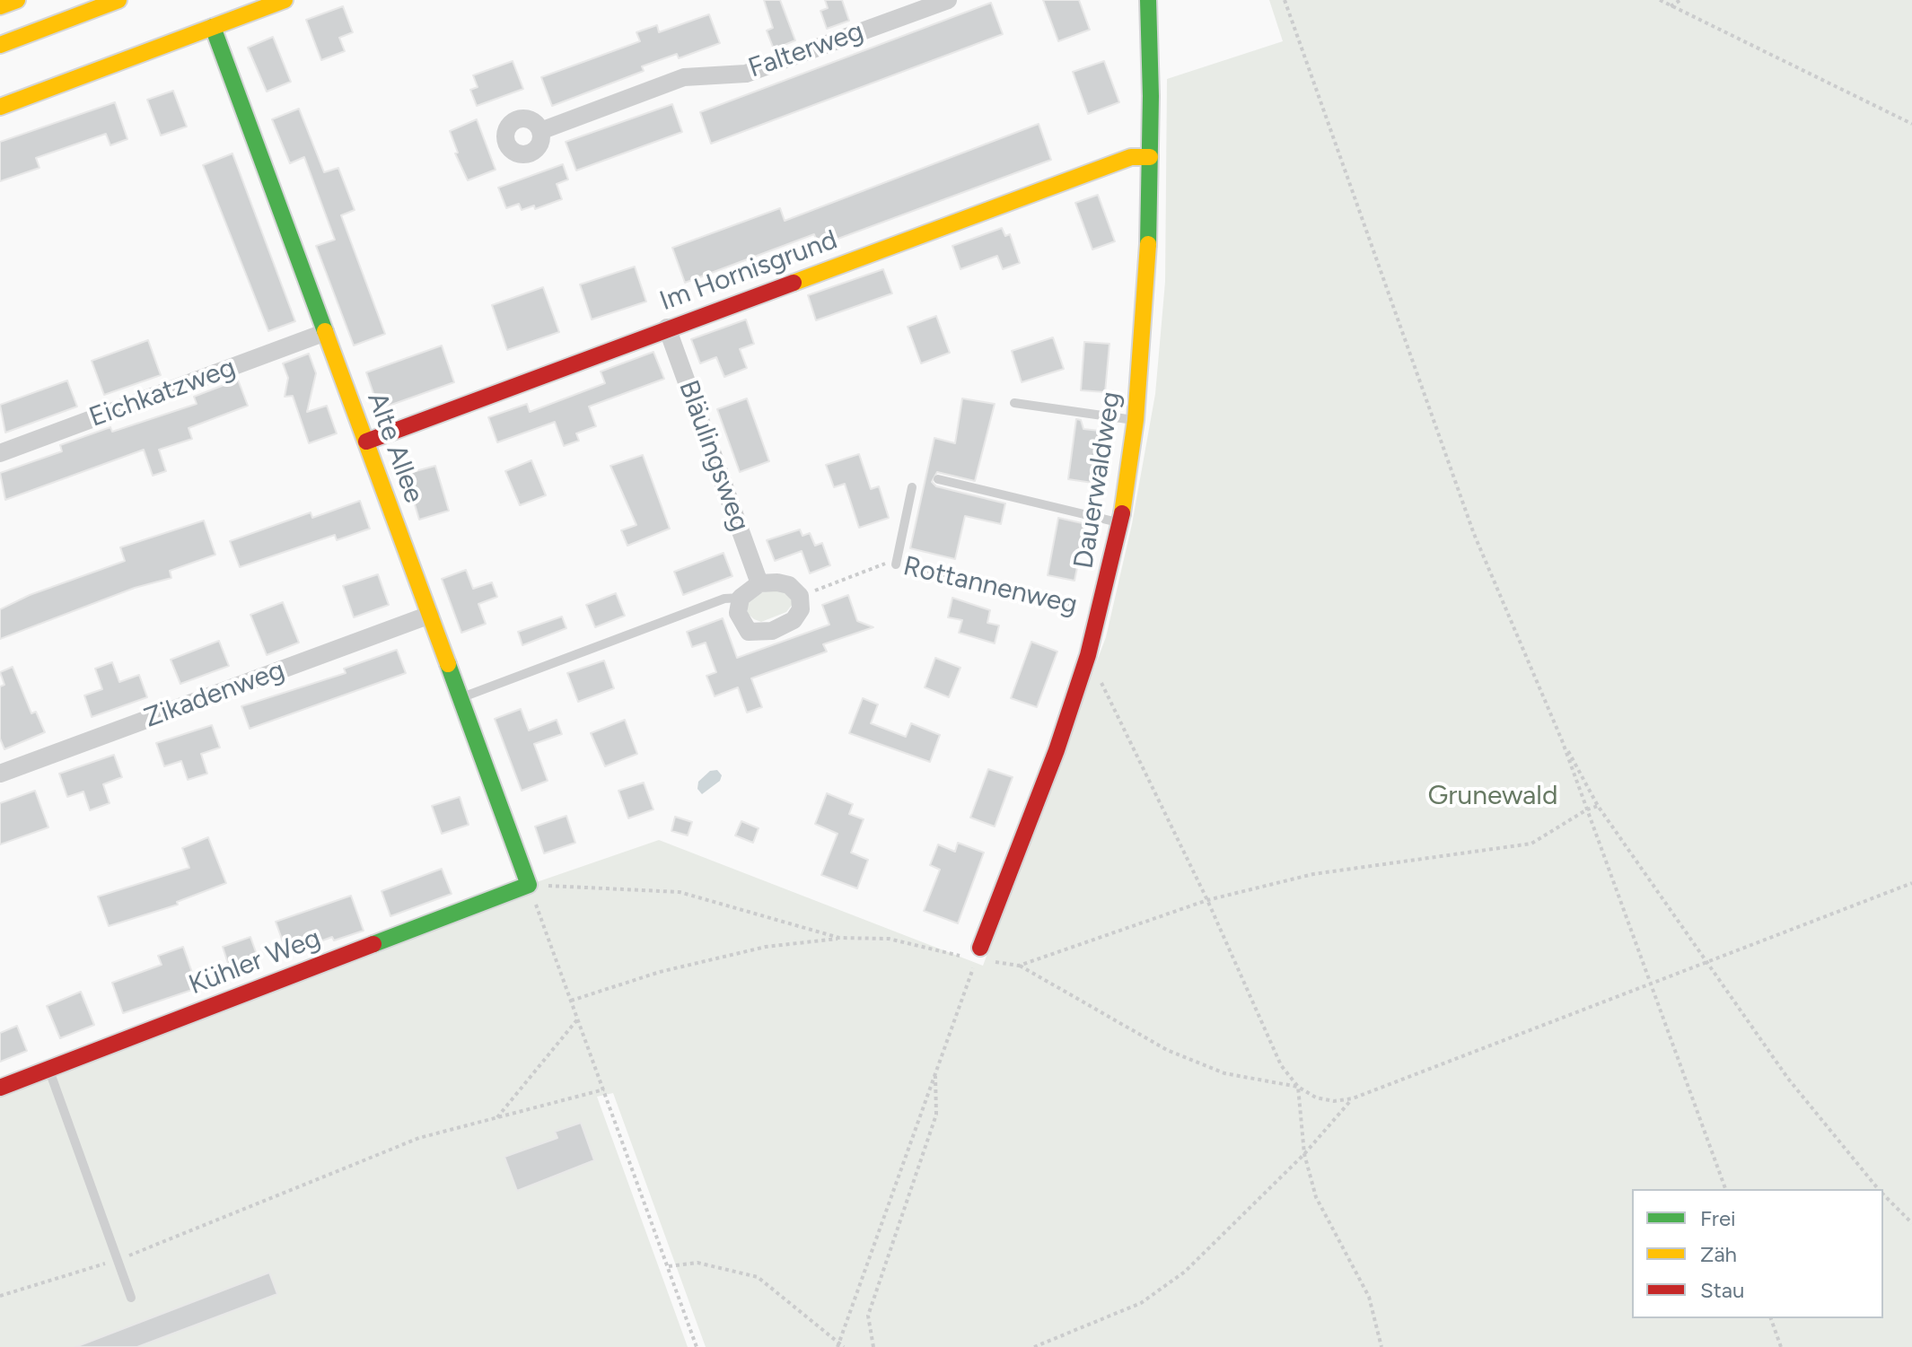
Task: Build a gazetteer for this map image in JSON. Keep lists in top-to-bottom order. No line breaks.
{"streets":{"main road":["Im Hornisgrund","Alte Allee","Dauerwaldweg","Kühler Weg"],"street":["Falterweg","Eichkatzweg","Bläulingsweg","Zikadenweg"],"path":["Rottannenweg"]},"crossings":[["Im Hornisgrund","Alte Allee"],["Im Hornisgrund","Bläulingsweg"],["Im Hornisgrund","Dauerwaldweg"],["Eichkatzweg","Alte Allee"],["Alte Allee","Zikadenweg"],["Alte Allee","Kühler Weg"],["Bläulingsweg","Rottannenweg"],["Dauerwaldweg","Rottannenweg"]],"parks":["Grunewald"],"legend":["Frei","Zäh","Stau"]}
